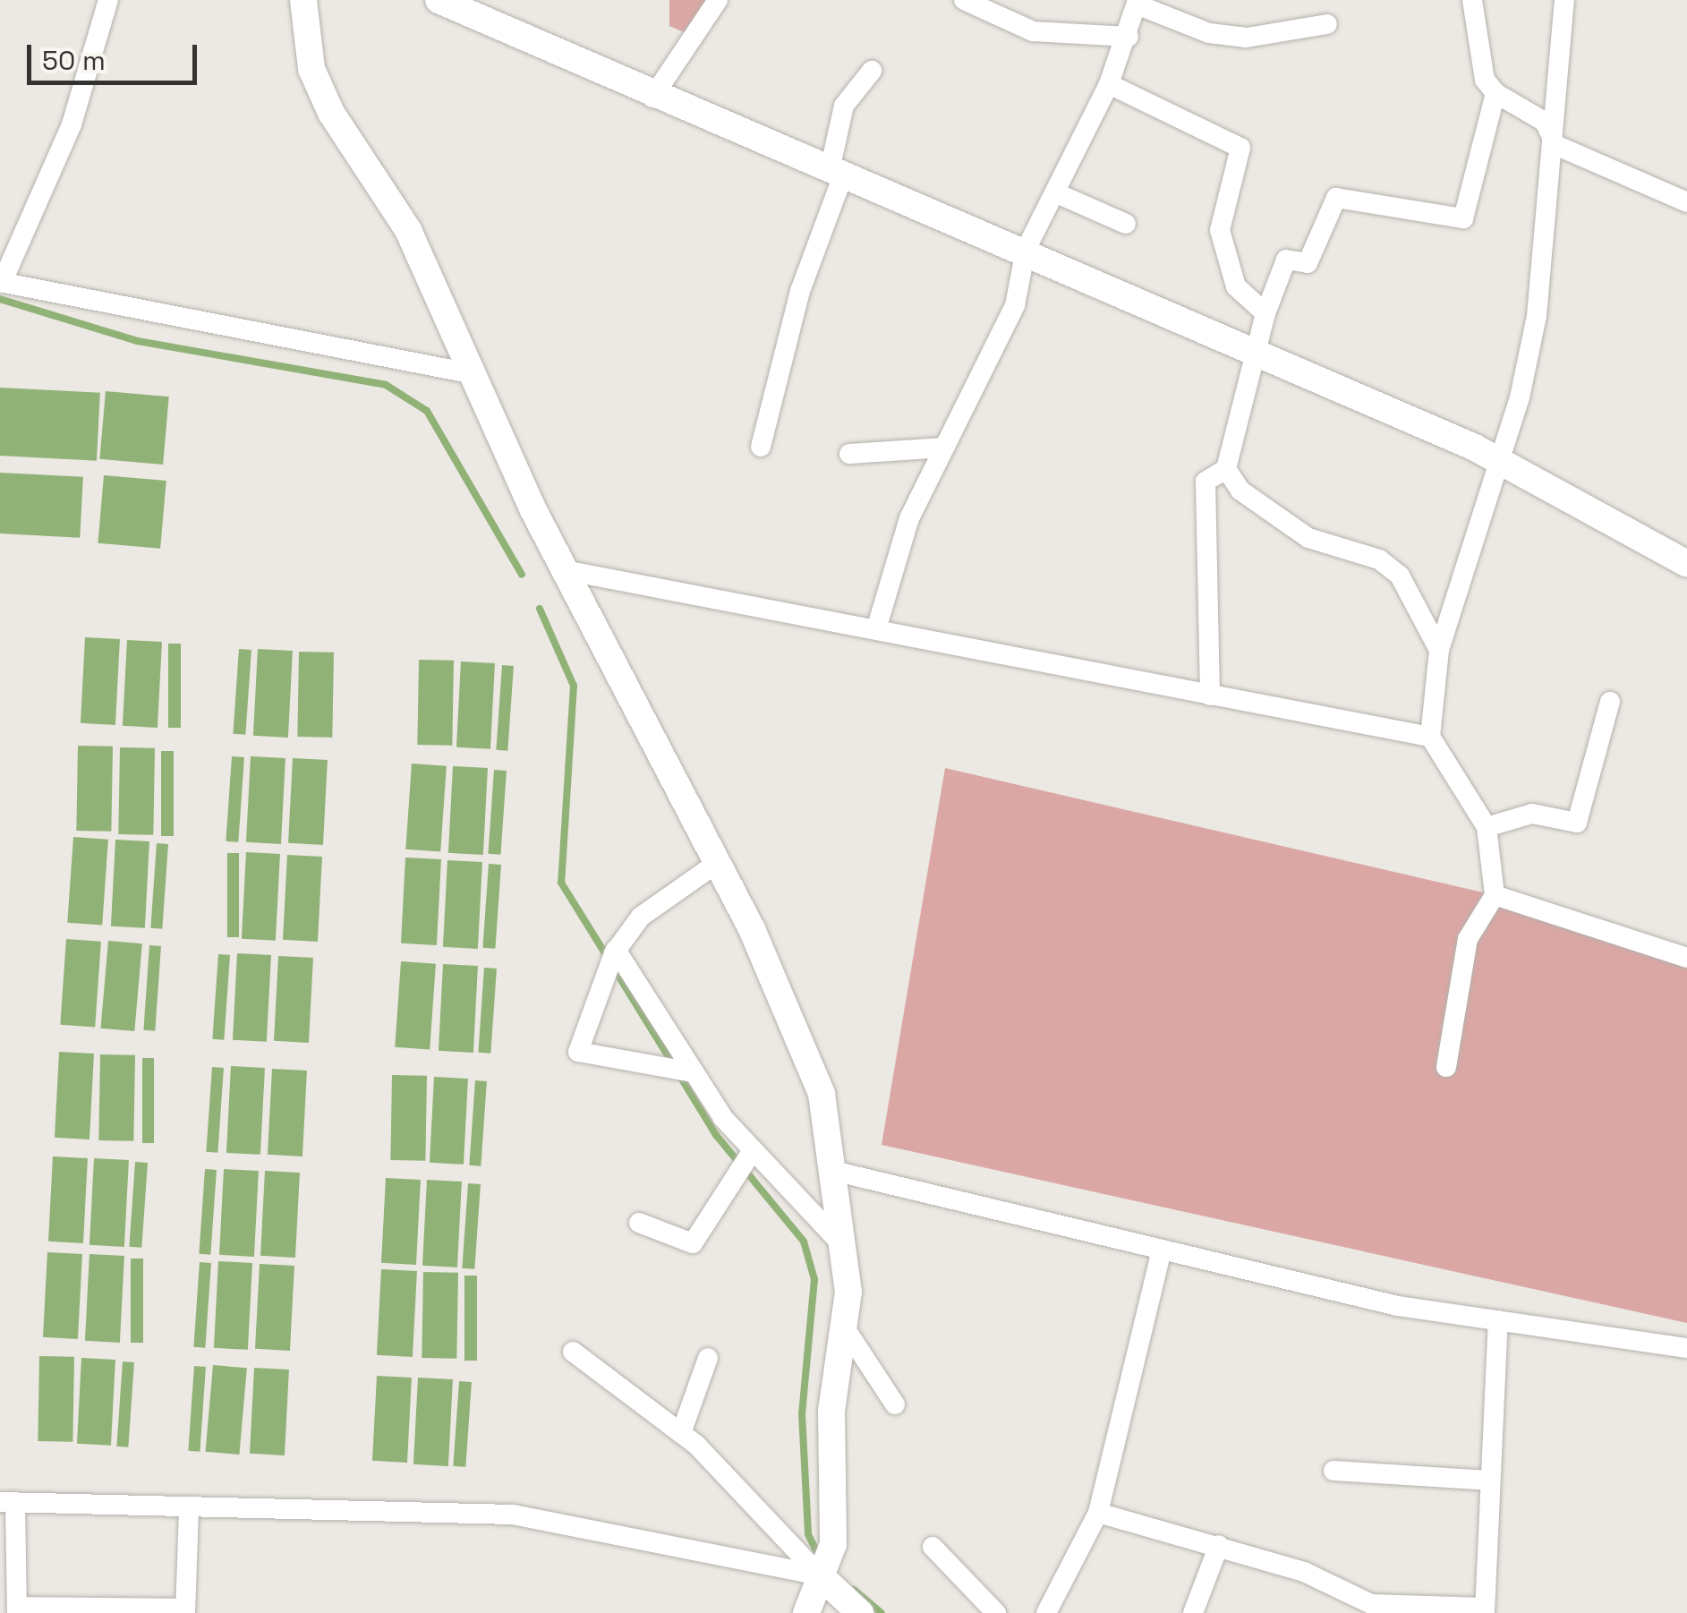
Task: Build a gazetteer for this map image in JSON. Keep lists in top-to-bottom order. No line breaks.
{"scale_bar":"50 m"}
